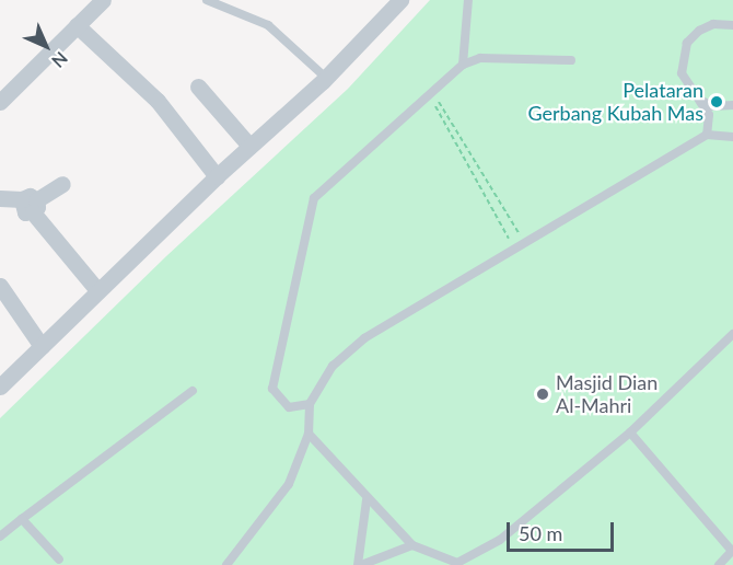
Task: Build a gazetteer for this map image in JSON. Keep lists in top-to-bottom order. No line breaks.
{"places":["Pelataran Gerbang Kubah Mas","Masjid Dian Al-Mahri"],"scale_bar":"50 m","north":"bottom right"}
